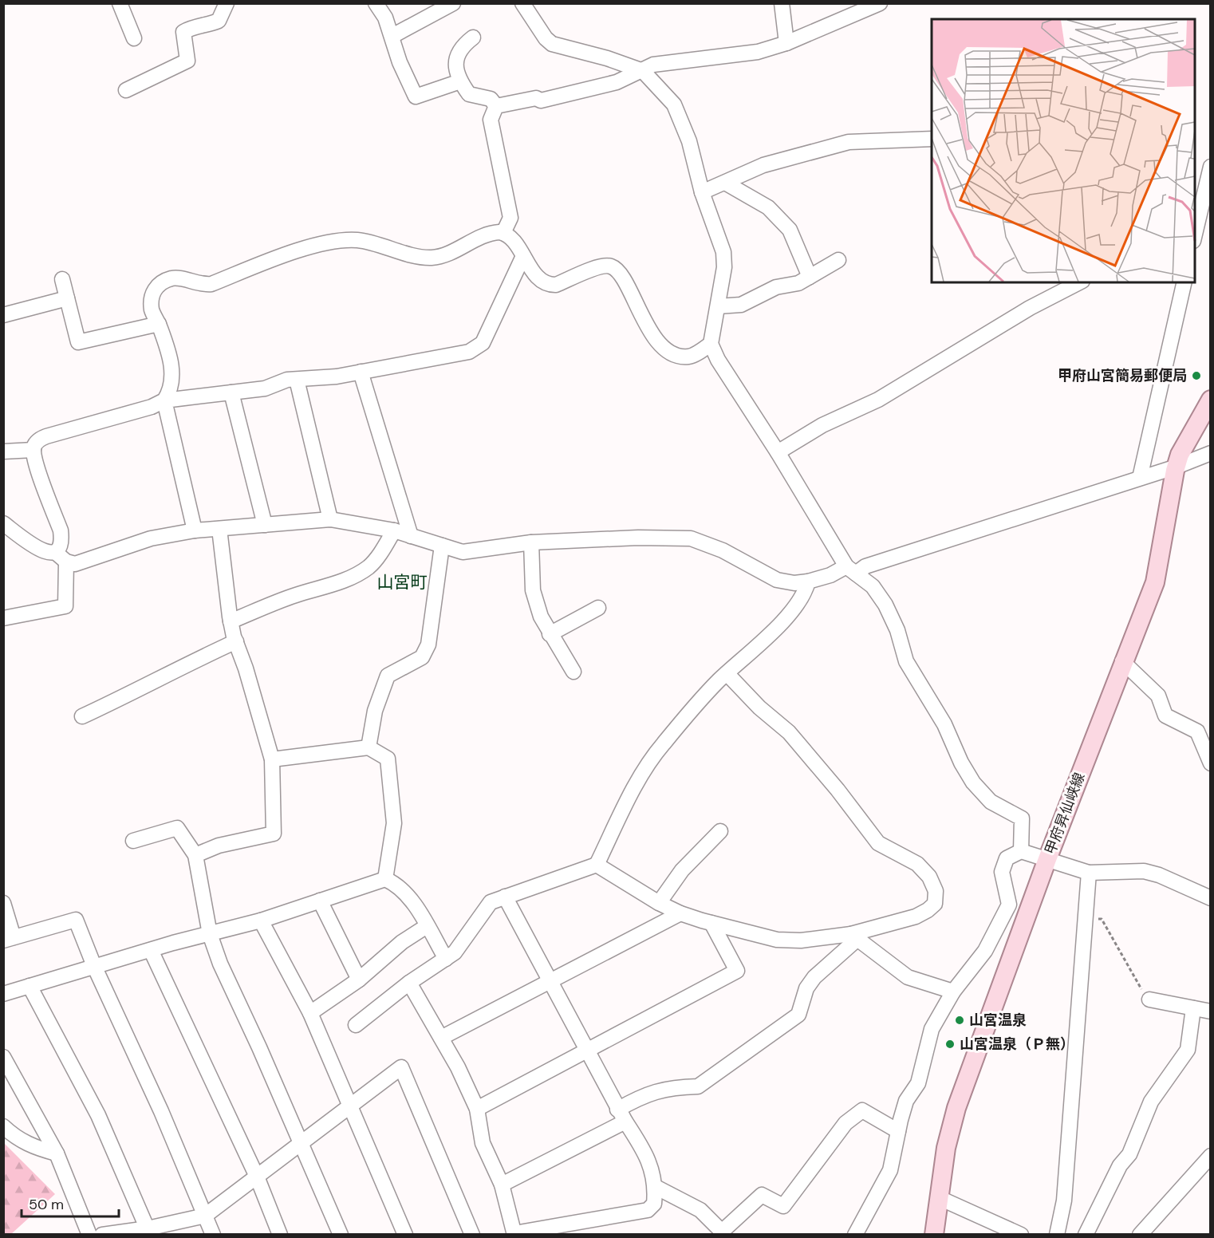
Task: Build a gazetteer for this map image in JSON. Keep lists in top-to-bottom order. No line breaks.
{"streets":{"main road":["甲府昇仙峡線"]},"districts":["山宮町"],"places":["甲府山宮簡易郵便局","山宮温泉","山宮温泉（Ｐ無）"],"scale_bar":"50 m"}
